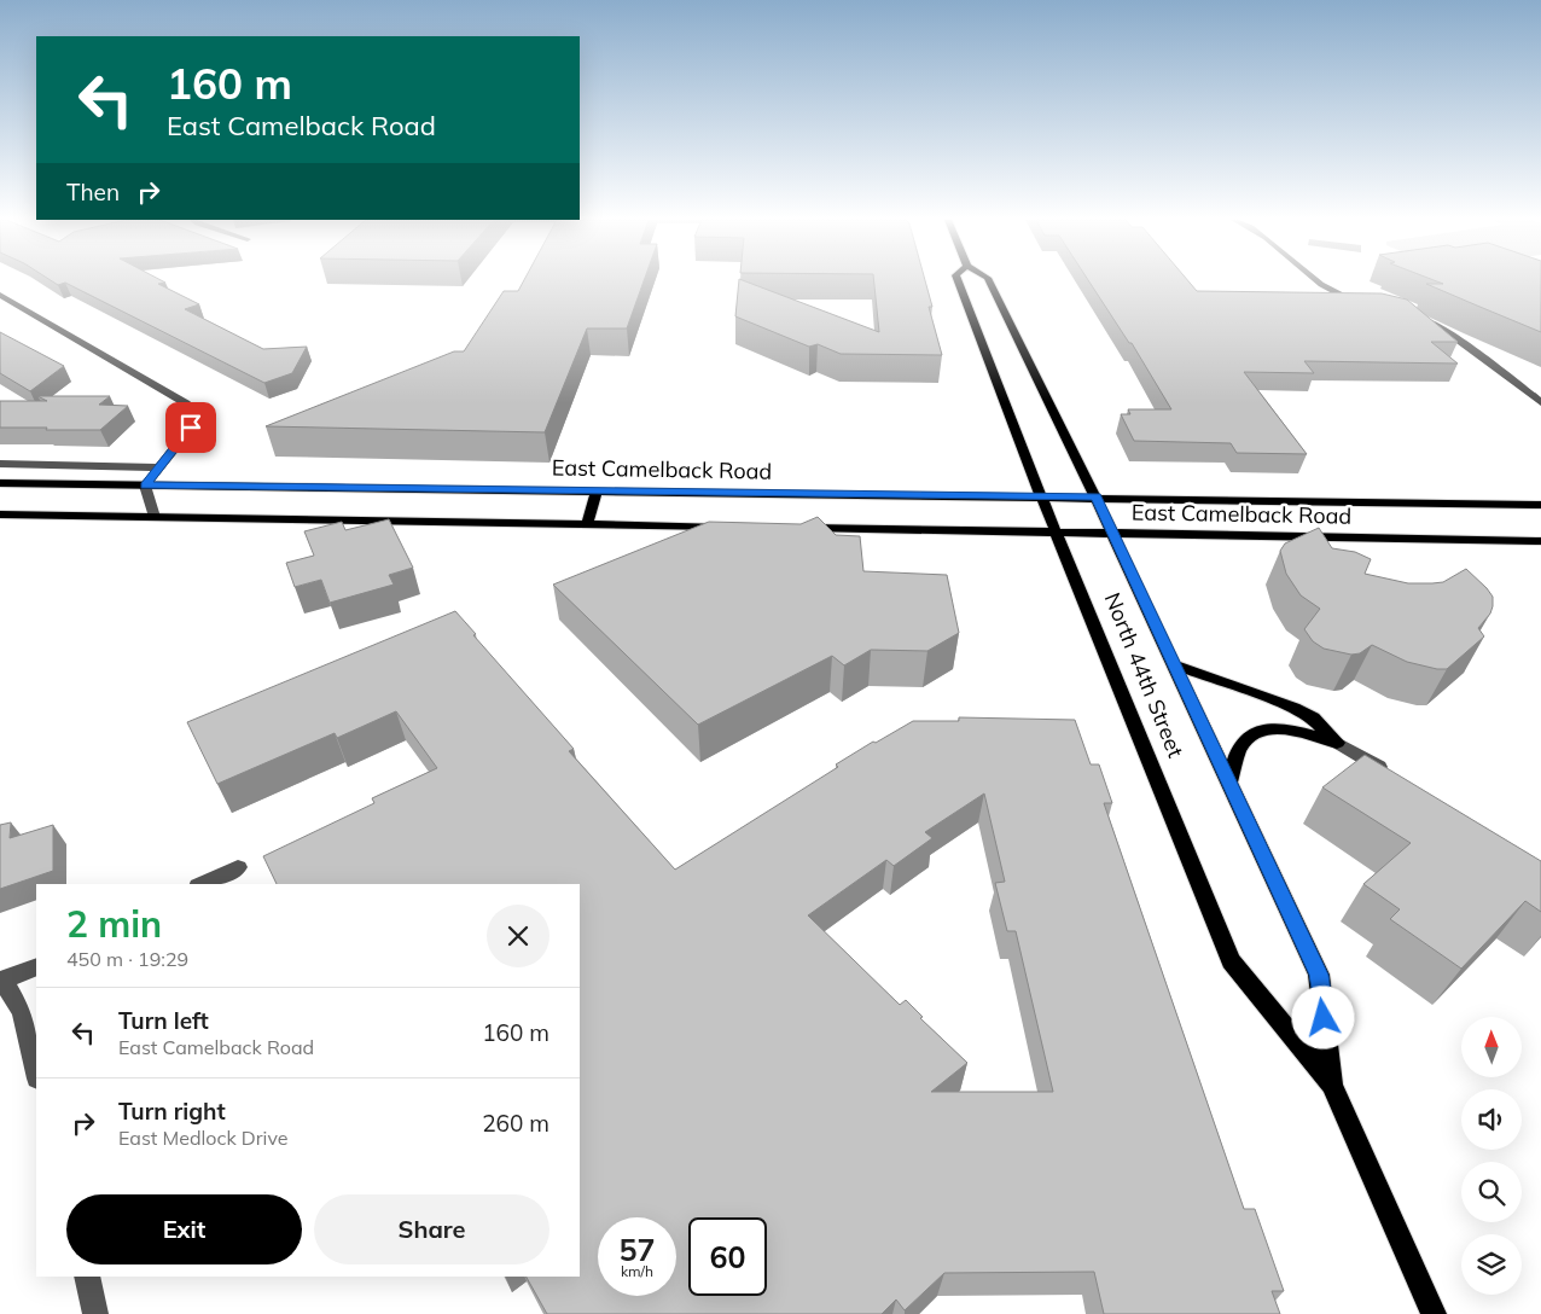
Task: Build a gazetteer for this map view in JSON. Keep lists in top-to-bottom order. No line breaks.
{"streets":{"main road":["East Camelback Road","North 44th Street"]},"crossings":[["East Camelback Road","North 44th Street"]],"north":"top","page":{"turn":["160 m","East Camelback Road"],"then":"Then","heading":["2 min","450 m · 19:29"],"list":[{"name":"Turn left","note":"East Camelback Road","value":"160 m"},{"name":"Turn right","note":"East Medlock Drive","value":"260 m"}],"buttons":["Exit","Share"],"speed":"57 km/h","limit":"60"}}
